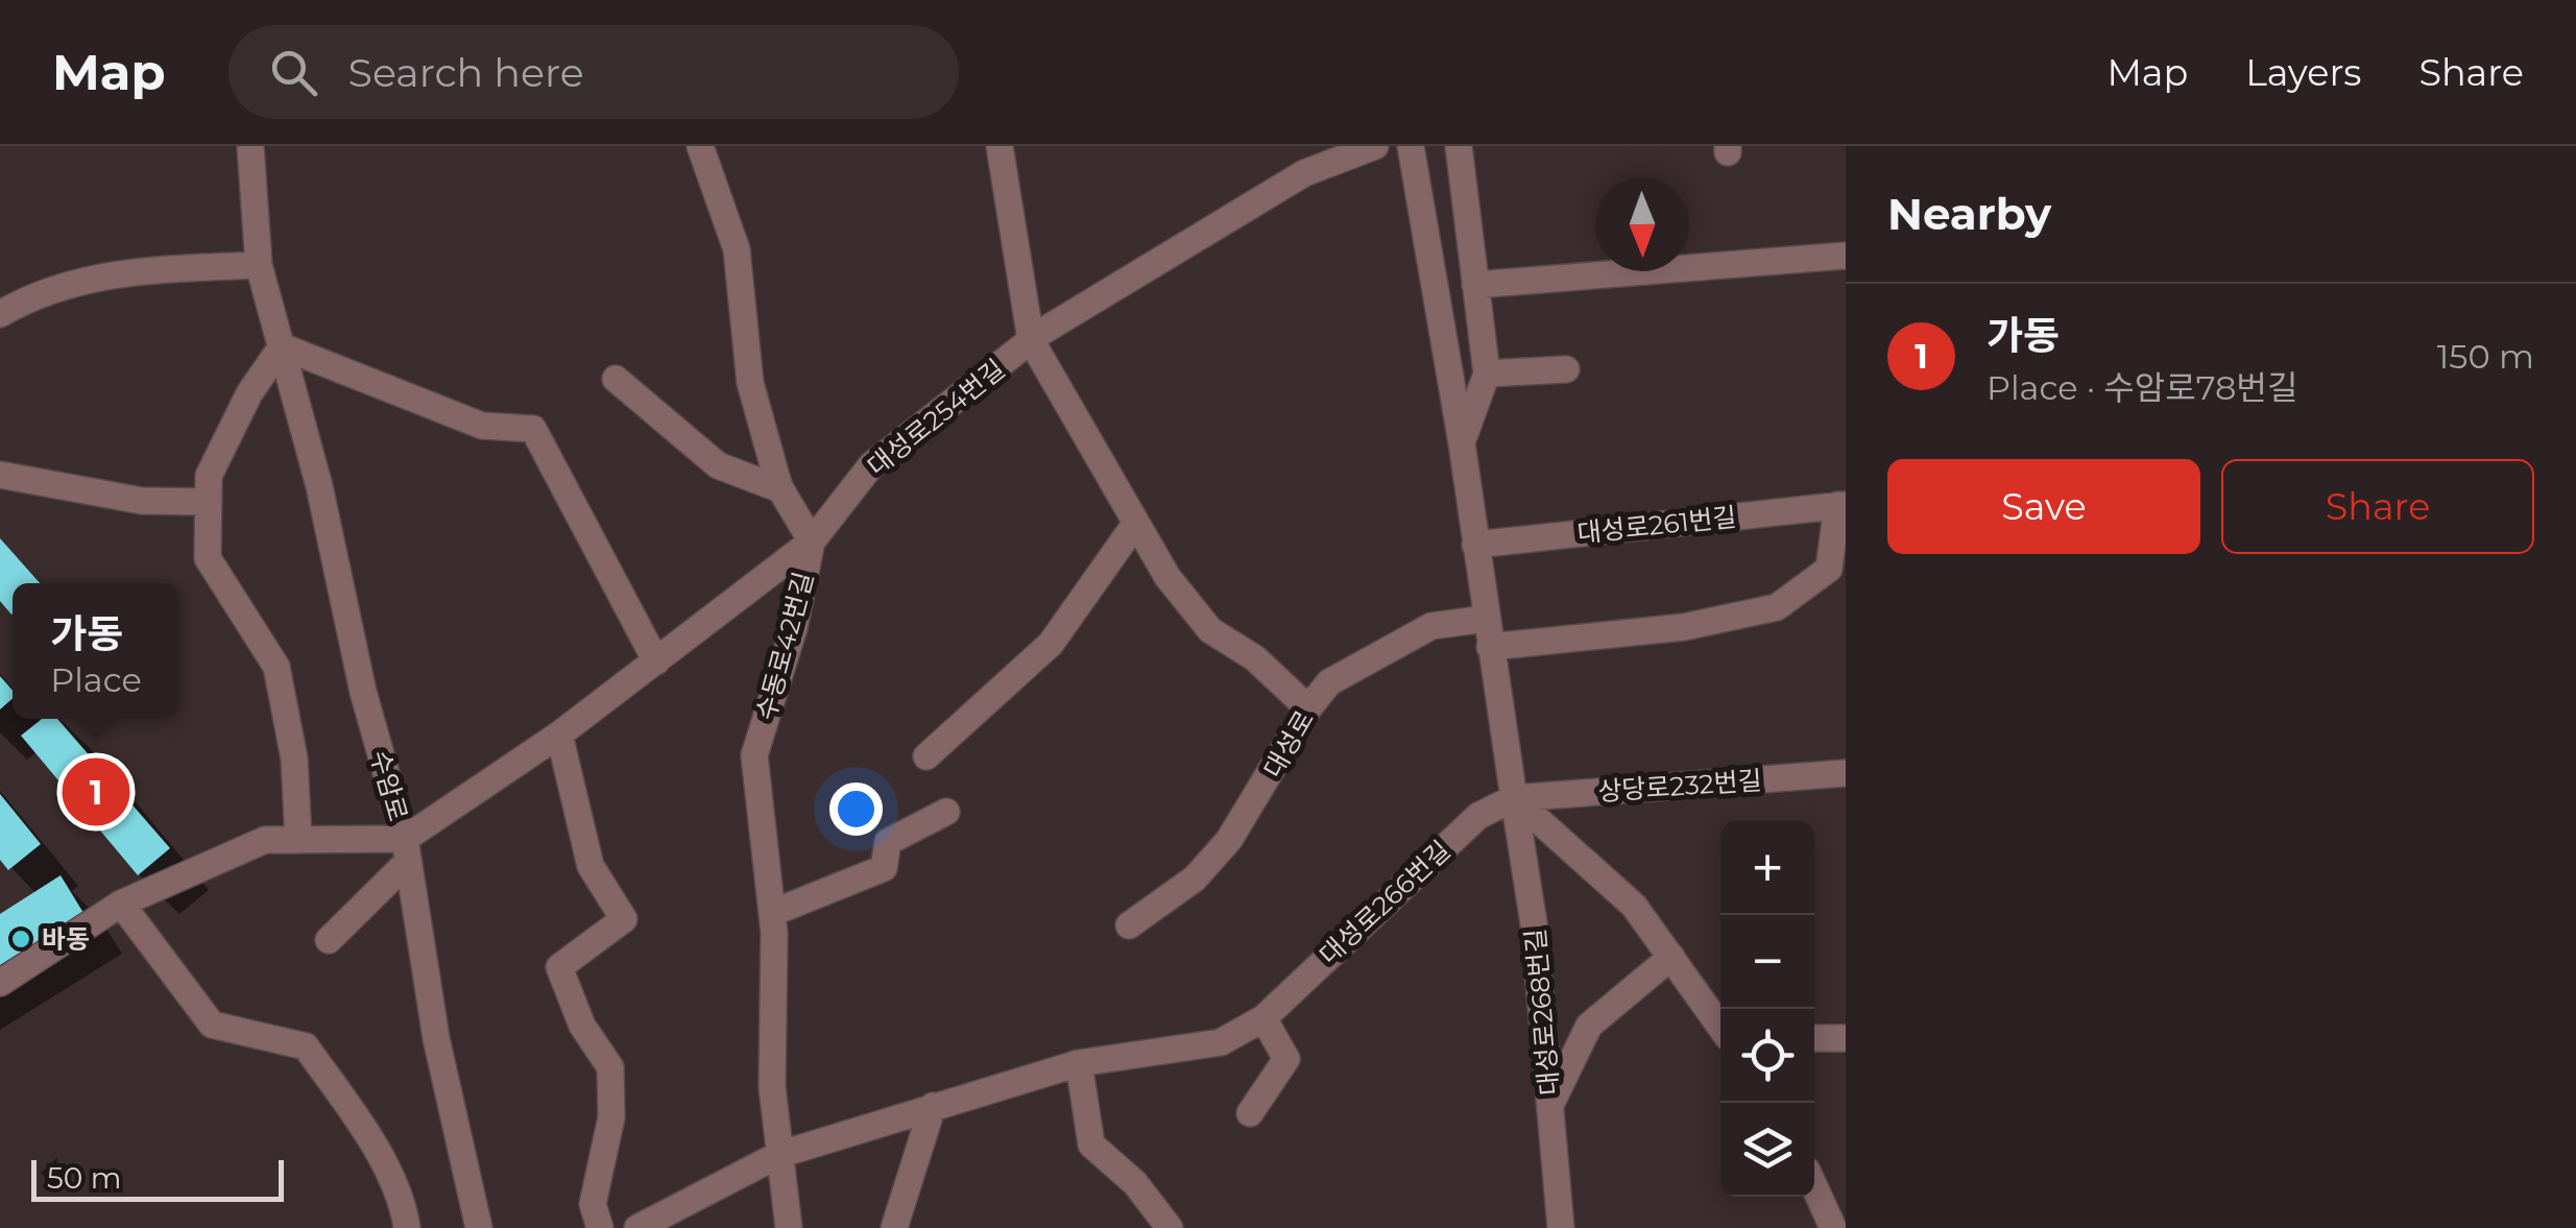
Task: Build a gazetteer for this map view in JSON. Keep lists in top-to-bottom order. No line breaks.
{"streets":{"street":["대성로254번길","대성로261번길","수동로42번길","대성로","수암로","상당로232번길","대성로266번길","대성로268번길"]},"crossings":[["대성로254번길","수동로42번길"],["대성로254번길","대성로"],["대성로254번길","수암로"],["수동로42번길","대성로266번길"],["상당로232번길","대성로266번길"],["상당로232번길","대성로268번길"],["대성로266번길","대성로268번길"]],"places":["바동"],"scale_bar":"50 m","north":"bottom","page":{"header":"Map","search":"Search here","nav":["Map","Layers","Share"],"heading":"Nearby","list":[{"mark":"1","name":"가동","note":"Place · 수암로78번길","value":"150 m"}],"buttons":["Save","Share"],"popup":["가동","Place"],"pins":"1","map_buttons":["+","−"],"scale":"50 m"}}
